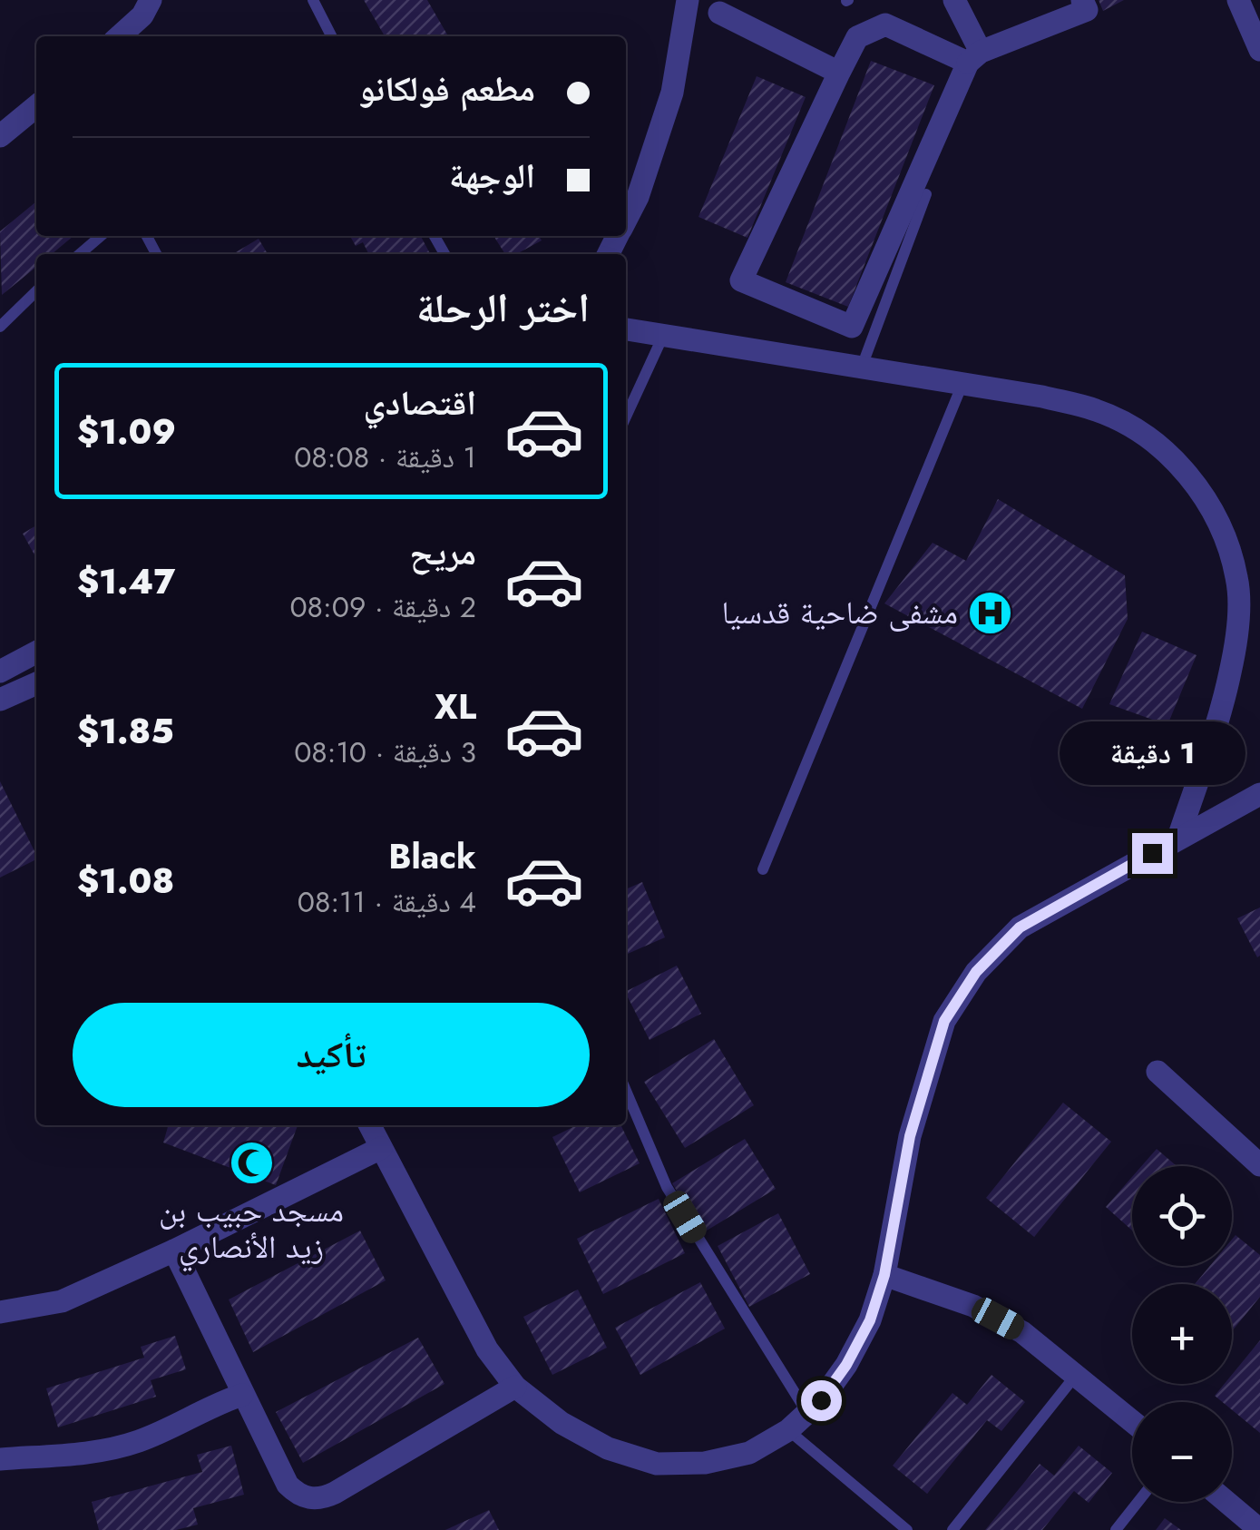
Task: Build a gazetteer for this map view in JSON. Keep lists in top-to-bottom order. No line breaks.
{"places":{"hospital":["مشفى ضاحية قدسيا"],"mosque":["مسجد حبيب بن زيد الأنصاري"]},"page":{"banner":["مطعم فولكانو","الوجهة"],"heading":"اختر الرحلة","list":[{"name":"اقتصادي","note":"1 دقيقة · 08:08","value":"$1.09"},{"name":"مريح","note":"2 دقيقة · 08:09","value":"$1.47"},{"name":"XL","note":"3 دقيقة · 08:10","value":"$1.85"},{"name":"Black","note":"4 دقيقة · 08:11","value":"$1.08"}],"bubble":"1 دقيقة","buttons":"تأكيد","map_buttons":["+","−"]}}
